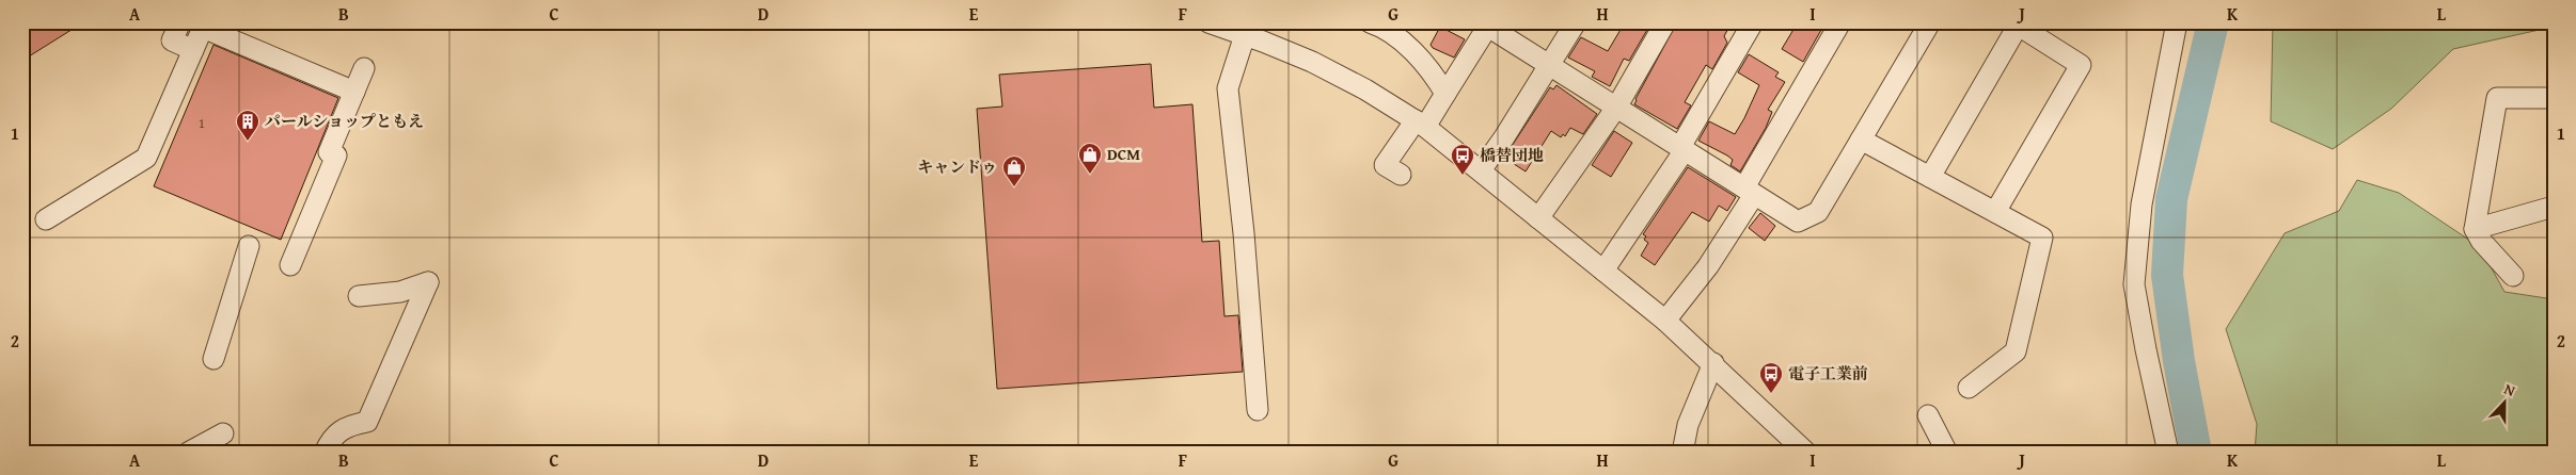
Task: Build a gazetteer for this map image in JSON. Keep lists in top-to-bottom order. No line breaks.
{"places":{"building":["パールショップともえ"],"shop":["DCM","キャンドゥ"],"bus stop":["橋替団地","電子工業前"]},"house_numbers":["1"],"north":"top","grid":{"columns":["A","B","C","D","E","F","G","H","I","J","K","L"],"rows":["1","2"]}}
